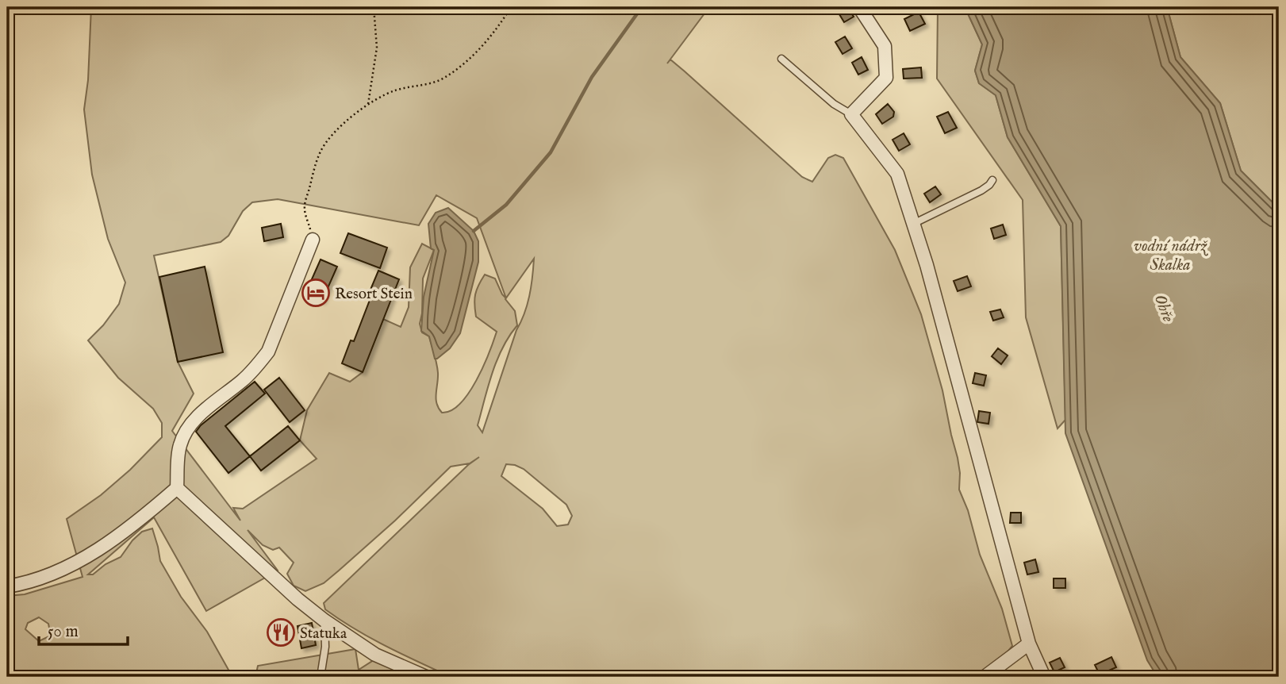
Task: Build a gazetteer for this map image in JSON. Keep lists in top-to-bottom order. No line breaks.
{"water":["vodní nádrž Skalka","Ohře"],"places":{"hotel":["Resort Stein"],"restaurant":["Statuka"]},"scale_bar":"50 m"}
